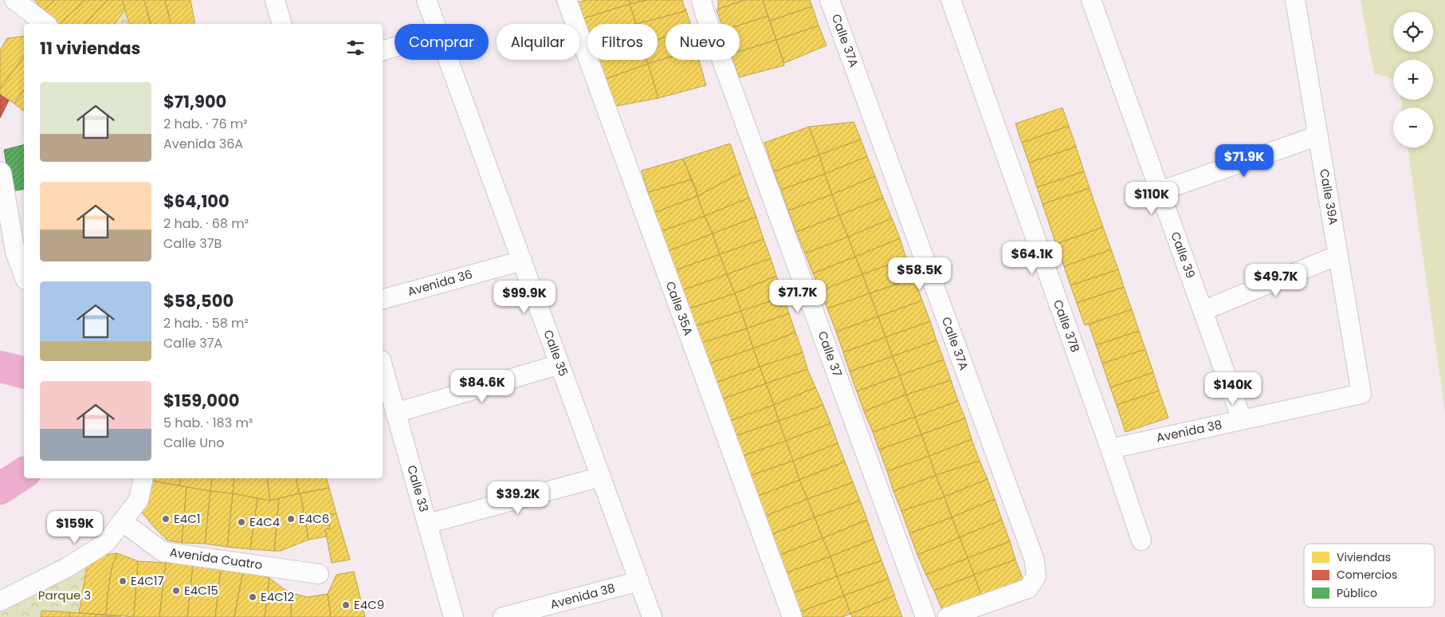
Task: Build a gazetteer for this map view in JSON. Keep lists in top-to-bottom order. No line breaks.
{"streets":{"street":["Calle 37A","Calle 39A","Calle 39","Avenida 36","Calle 35A","Calle 37B","Calle 35","Calle 37","Avenida 38","Calle 33","Avenida Cuatro"]},"crossings":[["Calle 39A","Avenida 38"],["Calle 39","Avenida 38"],["Avenida 36","Calle 35"],["Calle 37B","Avenida 38"],["Calle 35","Avenida 38"]],"parks":["Parque 3"],"places":["E4C1","E4C6","E4C4","E4C17","E4C15","E4C12","E4C9"],"legend":["Viviendas","Comercios","Público"],"page":{"map_buttons":["+","−"],"chip":["Comprar","Alquilar","Filtros","Nuevo"],"heading":"11 viviendas","list":[{"name":"$71,900","note":"2 hab. · 76 m² · Avenida 36A"},{"name":"$64,100","note":"2 hab. · 68 m² · Calle 37B"},{"name":"$58,500","note":"2 hab. · 58 m² · Calle 37A"},{"name":"$159,000","note":"5 hab. · 183 m² · Calle Uno"}],"price":["$71.9K","$110K","$64.1K","$58.5K","$49.7K","$71.7K","$99.9K","$84.6K","$140K","$39.2K","$159K"]}}
